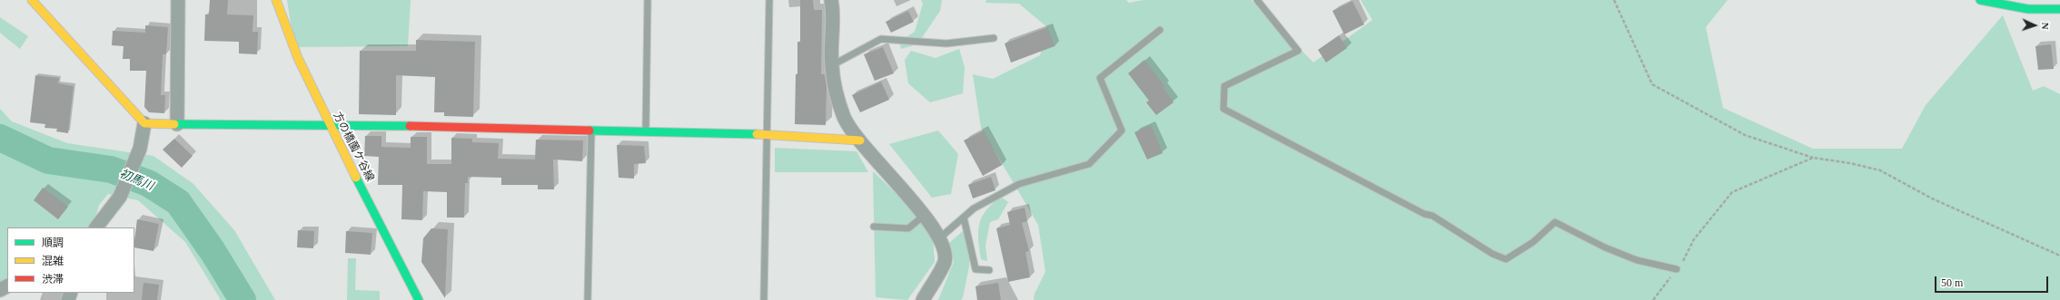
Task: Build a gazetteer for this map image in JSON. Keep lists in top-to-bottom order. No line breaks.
{"streets":{"street":["方の橋薗ケ谷線"]},"water":["初馬川"],"legend":["順調","混雑","渋滞"],"scale_bar":"50 m","north":"right"}
